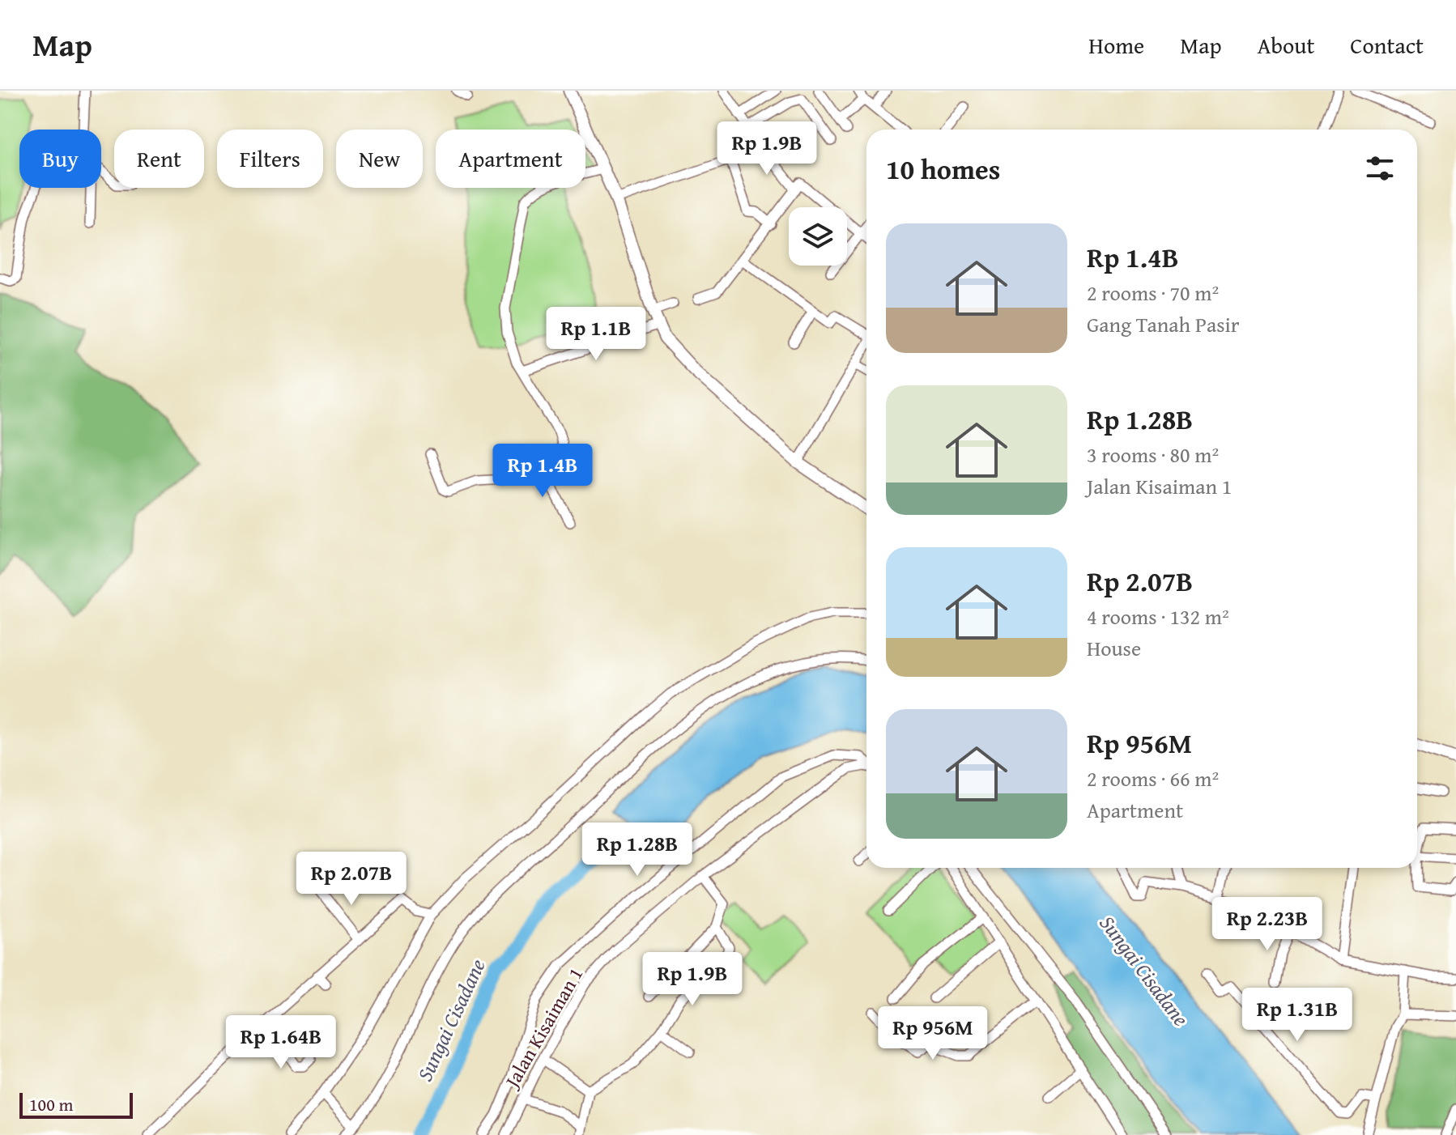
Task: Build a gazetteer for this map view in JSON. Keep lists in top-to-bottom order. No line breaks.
{"streets":{"street":["Jalan Kisaiman 1"]},"water":["Sungai Cisadane"],"scale_bar":"100 m","page":{"header":"Map","nav":["Home","Map","About","Contact"],"price":["Rp 1.9B","Rp 1.1B","Rp 1.4B","Rp 1.28B","Rp 2.07B","Rp 2.23B","Rp 1.9B","Rp 1.31B","Rp 956M","Rp 1.64B"],"chip":["Buy","Rent","Filters","New","Apartment"],"heading":"10 homes","list":[{"name":"Rp 1.4B","note":"2 rooms · 70 m² · Gang Tanah Pasir"},{"name":"Rp 1.28B","note":"3 rooms · 80 m² · Jalan Kisaiman 1"},{"name":"Rp 2.07B","note":"4 rooms · 132 m² · House"},{"name":"Rp 956M","note":"2 rooms · 66 m² · Apartment"}],"scale":"100 m"}}
